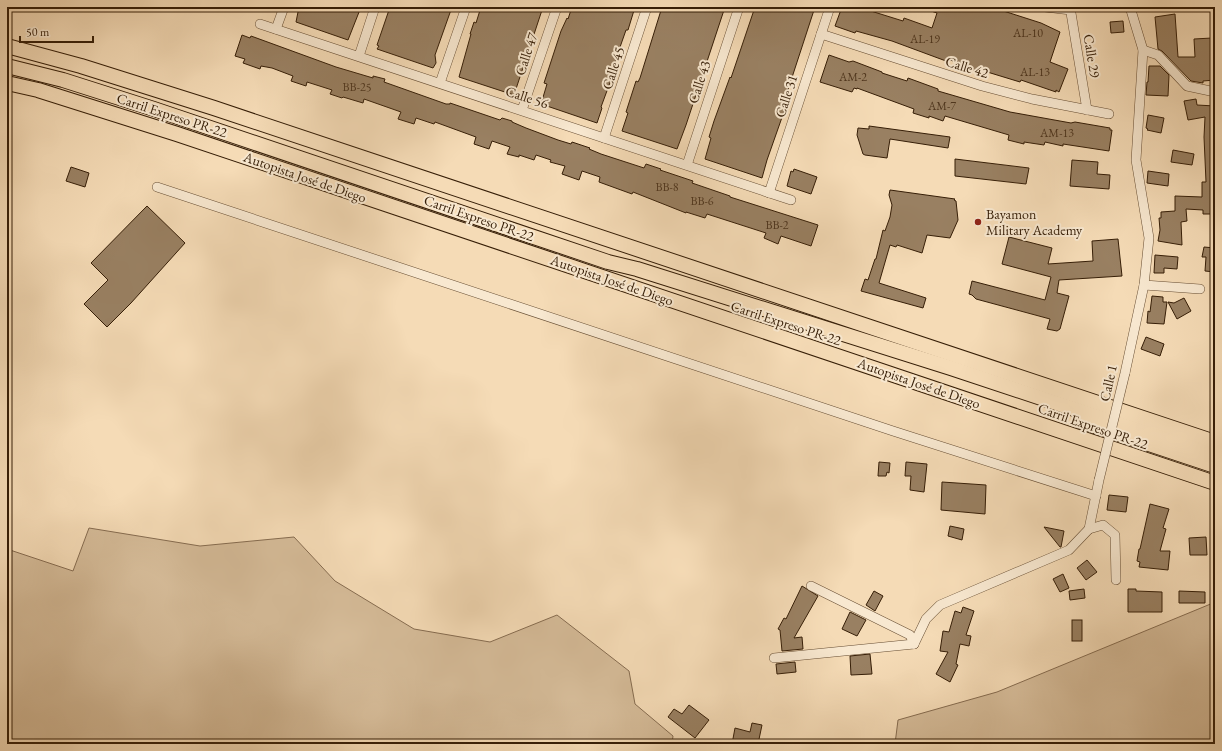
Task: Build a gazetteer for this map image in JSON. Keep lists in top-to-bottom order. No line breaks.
{"streets":{"highway":["Carril Expreso PR-22","Autopista José de Diego"],"street":["Calle 47","Calle 29","Calle 42","Calle 45","Calle 43","Calle 31","Calle 56","Calle 1"]},"crossings":[["Calle 47","Calle 56"],["Calle 29","Calle 42"],["Calle 42","Calle 31"],["Calle 45","Calle 56"],["Calle 43","Calle 56"],["Calle 31","Calle 56"]],"places":["Bayamon Military Academy"],"house_numbers":["AL-10","AL-19","AL-13","AM-2","BB-25","AM-7","AM-13","BB-8","BB-6","BB-2"],"scale_bar":"50 m"}
